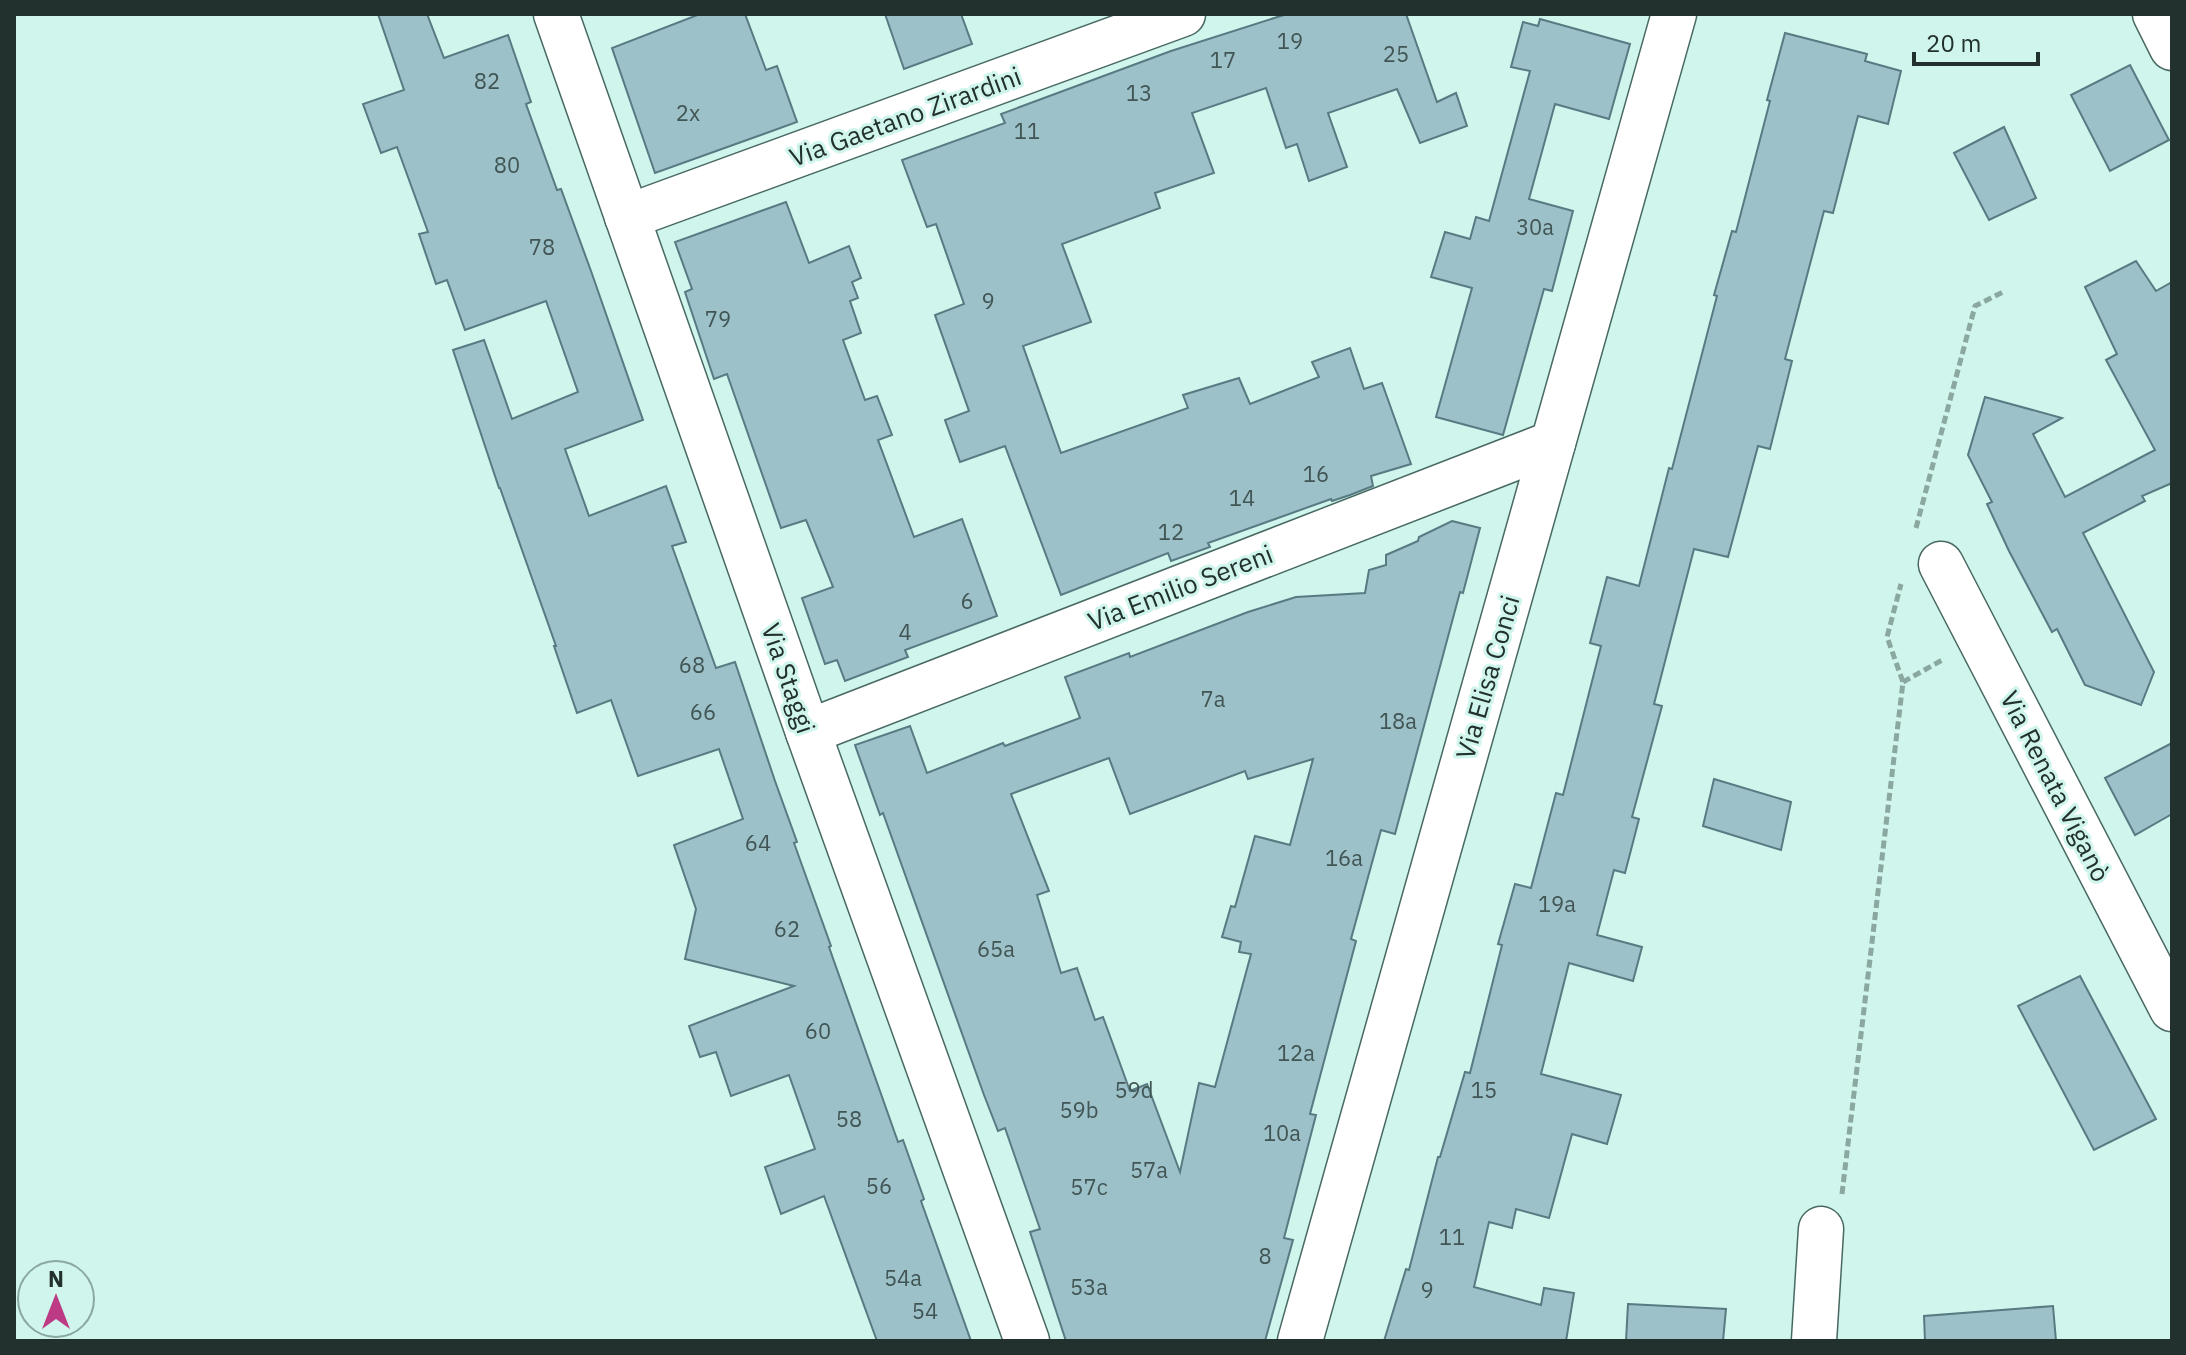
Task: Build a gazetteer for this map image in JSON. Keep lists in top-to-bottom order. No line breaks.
{"streets":{"street":["Via Gaetano Zirardini","Via Emilio Sereni","Via Elisa Conci","Via Staggi","Via Renata Viganò"]},"crossings":[["Via Gaetano Zirardini","Via Staggi"],["Via Emilio Sereni","Via Elisa Conci"],["Via Emilio Sereni","Via Staggi"]],"house_numbers":["19","25","17","82","13","2x","11","80","30a","78","9","79","16","14","12","6","4","68","7a","66","18a","64","16a","19a","62","65a","60","12a","59d","15","59b","58","10a","57a","56","57c","11","8","54a","53a","9","54"],"scale_bar":"20 m","north":"top"}
